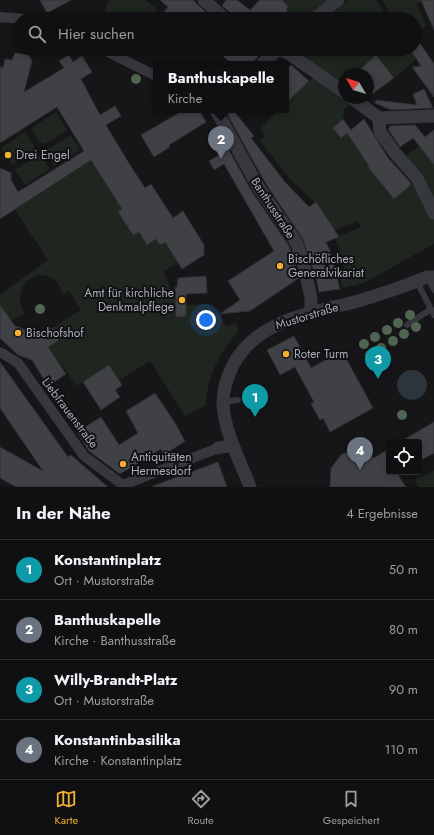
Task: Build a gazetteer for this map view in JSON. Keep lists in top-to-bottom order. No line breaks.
{"streets":{"street":["Banthusstraße","Mustorstraße","Liebfrauenstraße"]},"crossings":[["Banthusstraße","Mustorstraße"]],"places":["Drei Engel","Bischöfliches Generalvikariat","Amt für kirchliche Denkmalpflege","Bischofshof","Roter Turm","Antiquitäten Hermesdorf"],"north":"top left","page":{"search":"Hier suchen","popup":["Banthuskapelle","Kirche"],"pins":["2","3","1","4"],"heading":["In der Nähe","4 Ergebnisse"],"list":[{"mark":"1","name":"Konstantinplatz","note":"Ort · Mustorstraße","value":"50 m"},{"mark":"2","name":"Banthuskapelle","note":"Kirche · Banthusstraße","value":"80 m"},{"mark":"3","name":"Willy-Brandt-Platz","note":"Ort · Mustorstraße","value":"90 m"},{"mark":"4","name":"Konstantinbasilika","note":"Kirche · Konstantinplatz","value":"110 m"}],"nav":["Karte","Route","Gespeichert"]}}
